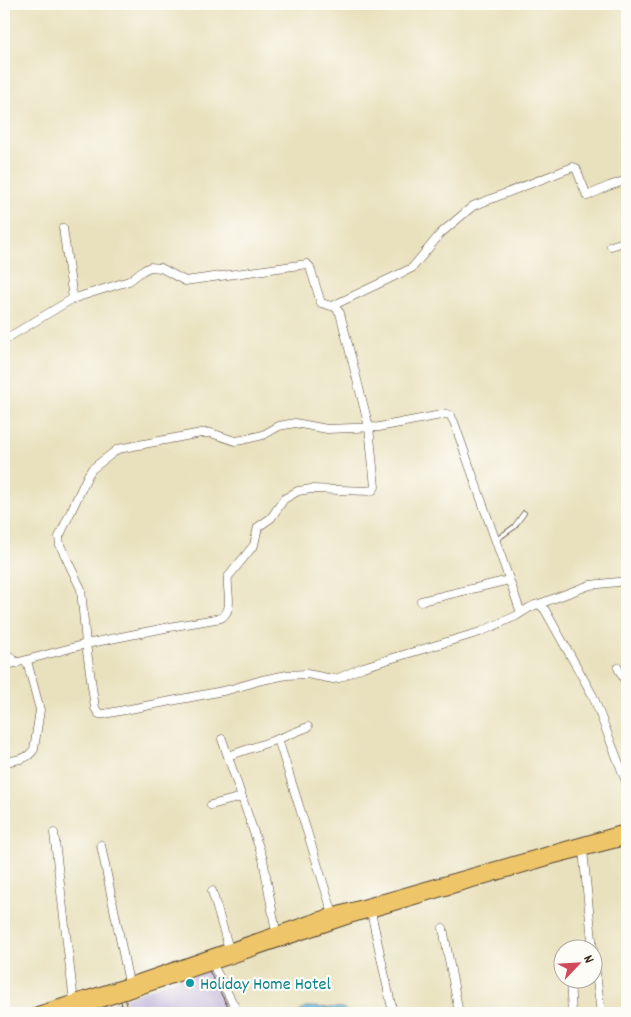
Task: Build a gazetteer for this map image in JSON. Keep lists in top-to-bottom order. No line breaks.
{"places":["Holiday Home Hotel"],"north":"top right"}
